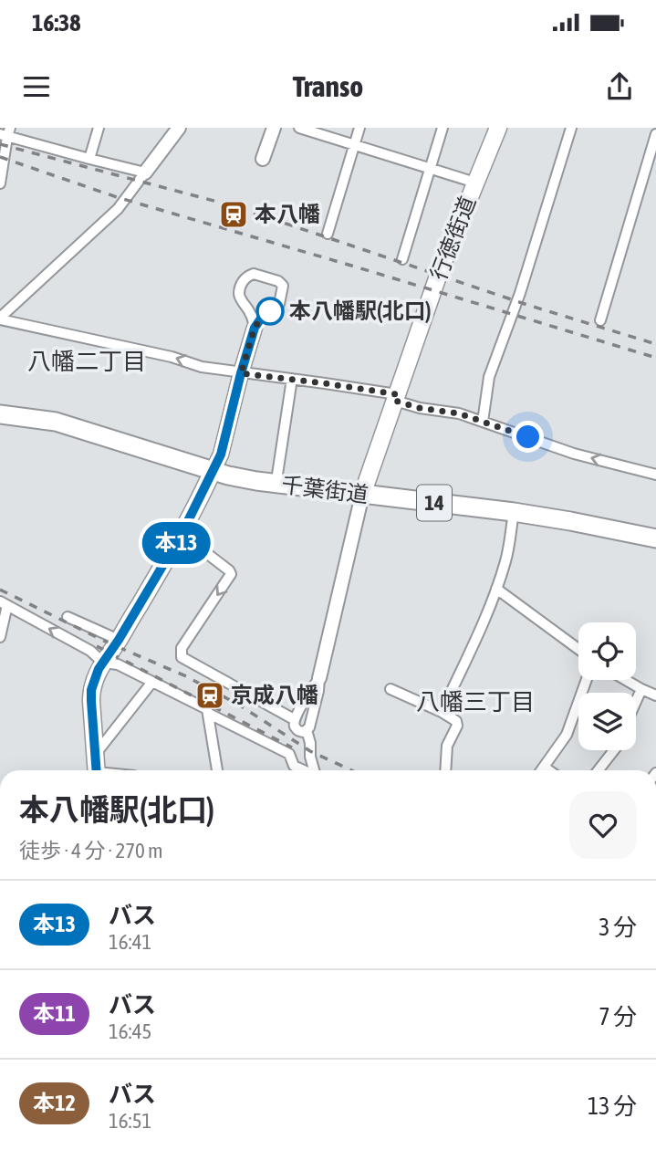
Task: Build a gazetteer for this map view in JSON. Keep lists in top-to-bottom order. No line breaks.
{"streets":{"highway":["千葉街道","14"],"main road":["行徳街道"]},"crossings":[["行徳街道","千葉街道"]],"districts":["八幡二丁目","八幡三丁目"],"places":{"station":["本八幡","京成八幡"],"other":["本八幡駅(北口)"]},"lines":["bus line 本13"],"page":{"status":"16:38","header":"Transo","on_map":"本13","heading":["本八幡駅(北口)","徒歩 · 4 分 · 270 m"],"list":[{"mark":"本13","name":"バス","note":"16:41","value":"3 分"},{"mark":"本11","name":"バス","note":"16:45","value":"7 分"},{"mark":"本12","name":"バス","note":"16:51","value":"13 分"}]}}
